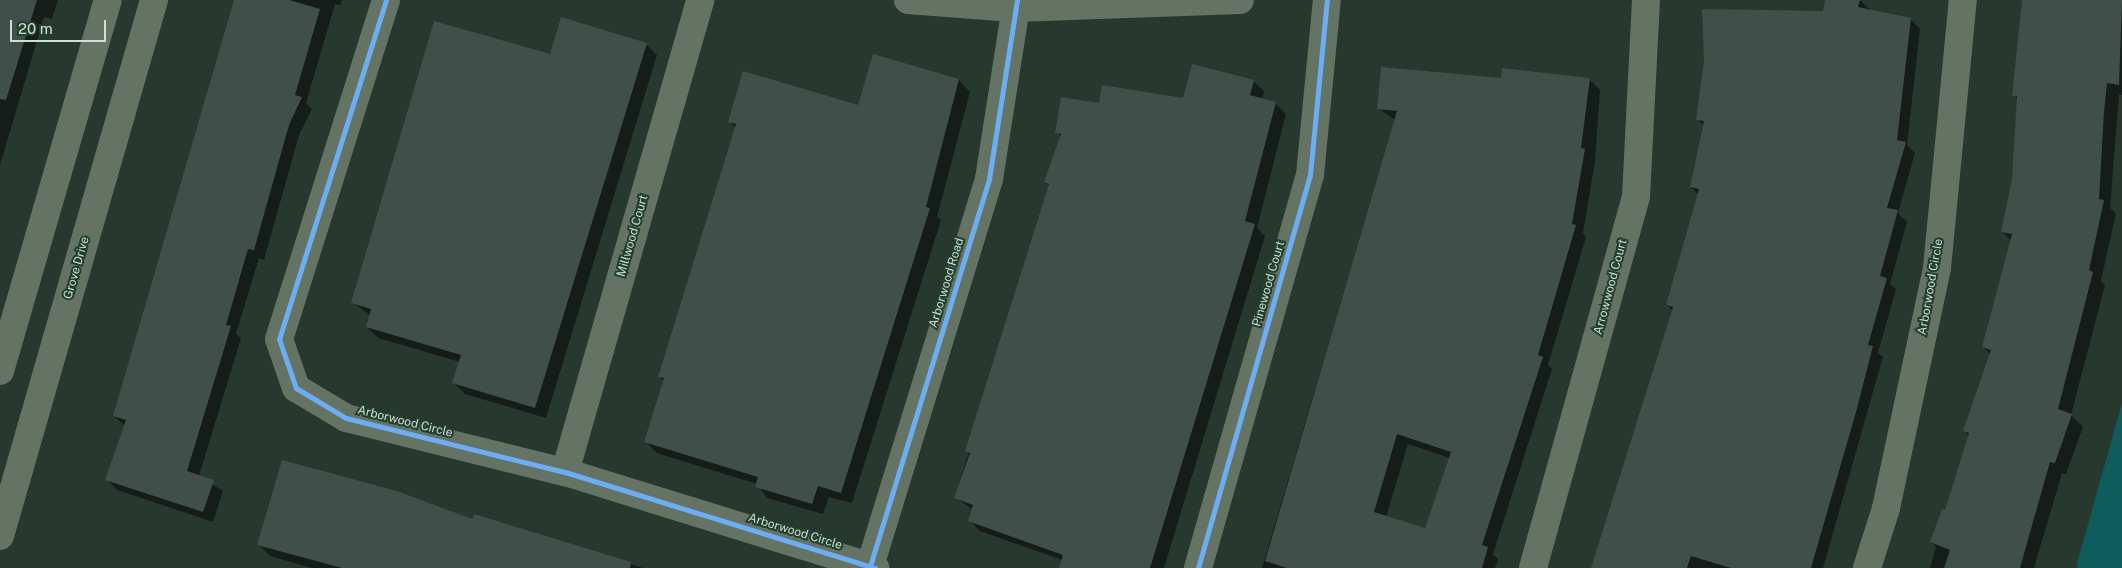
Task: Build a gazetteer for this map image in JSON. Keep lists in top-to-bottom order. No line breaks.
{"streets":{"street":["Millwood Court","Grove Drive","Arborwood Road","Pinewood Court","Arrowwood Court","Arborwood Circle"]},"crossings":[["Millwood Court","Arborwood Circle"],["Arborwood Road","Arborwood Circle"]],"scale_bar":"20 m"}
